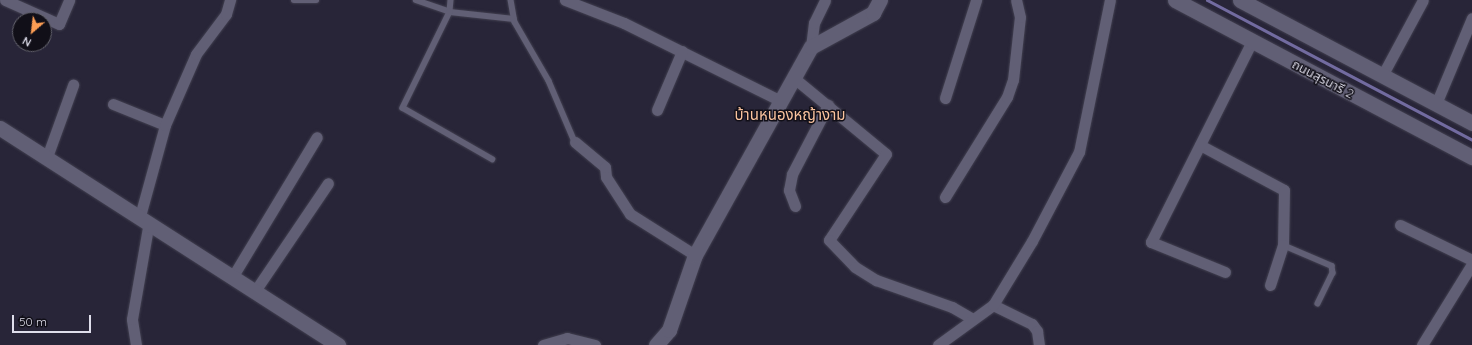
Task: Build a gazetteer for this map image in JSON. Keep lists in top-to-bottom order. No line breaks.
{"streets":{"street":["ถนนสุรนารี 2"]},"districts":["บ้านหนองหญ้างาม"],"scale_bar":"50 m","north":"bottom left"}
